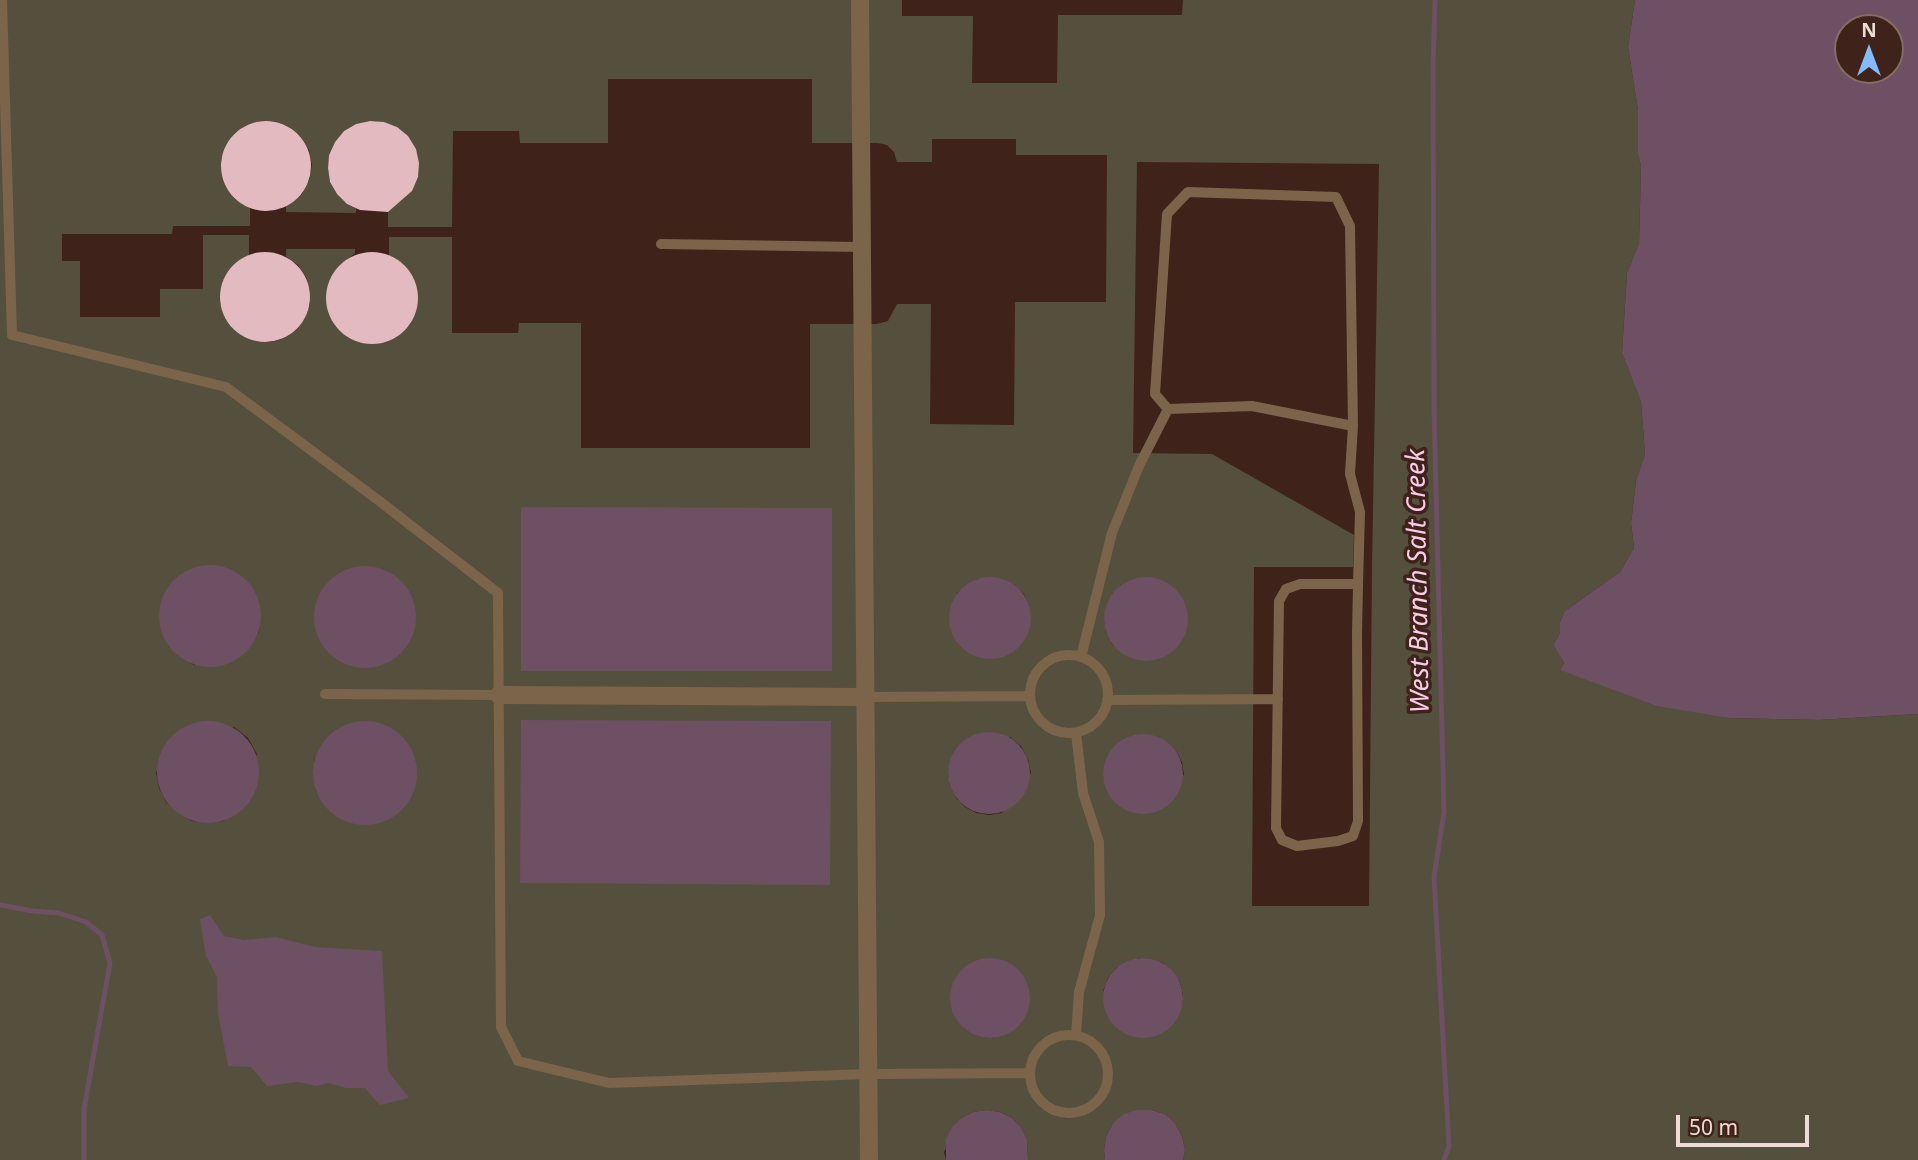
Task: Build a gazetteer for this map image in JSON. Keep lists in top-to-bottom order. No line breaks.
{"water":["West Branch Salt Creek"],"scale_bar":"50 m","north":"top"}
